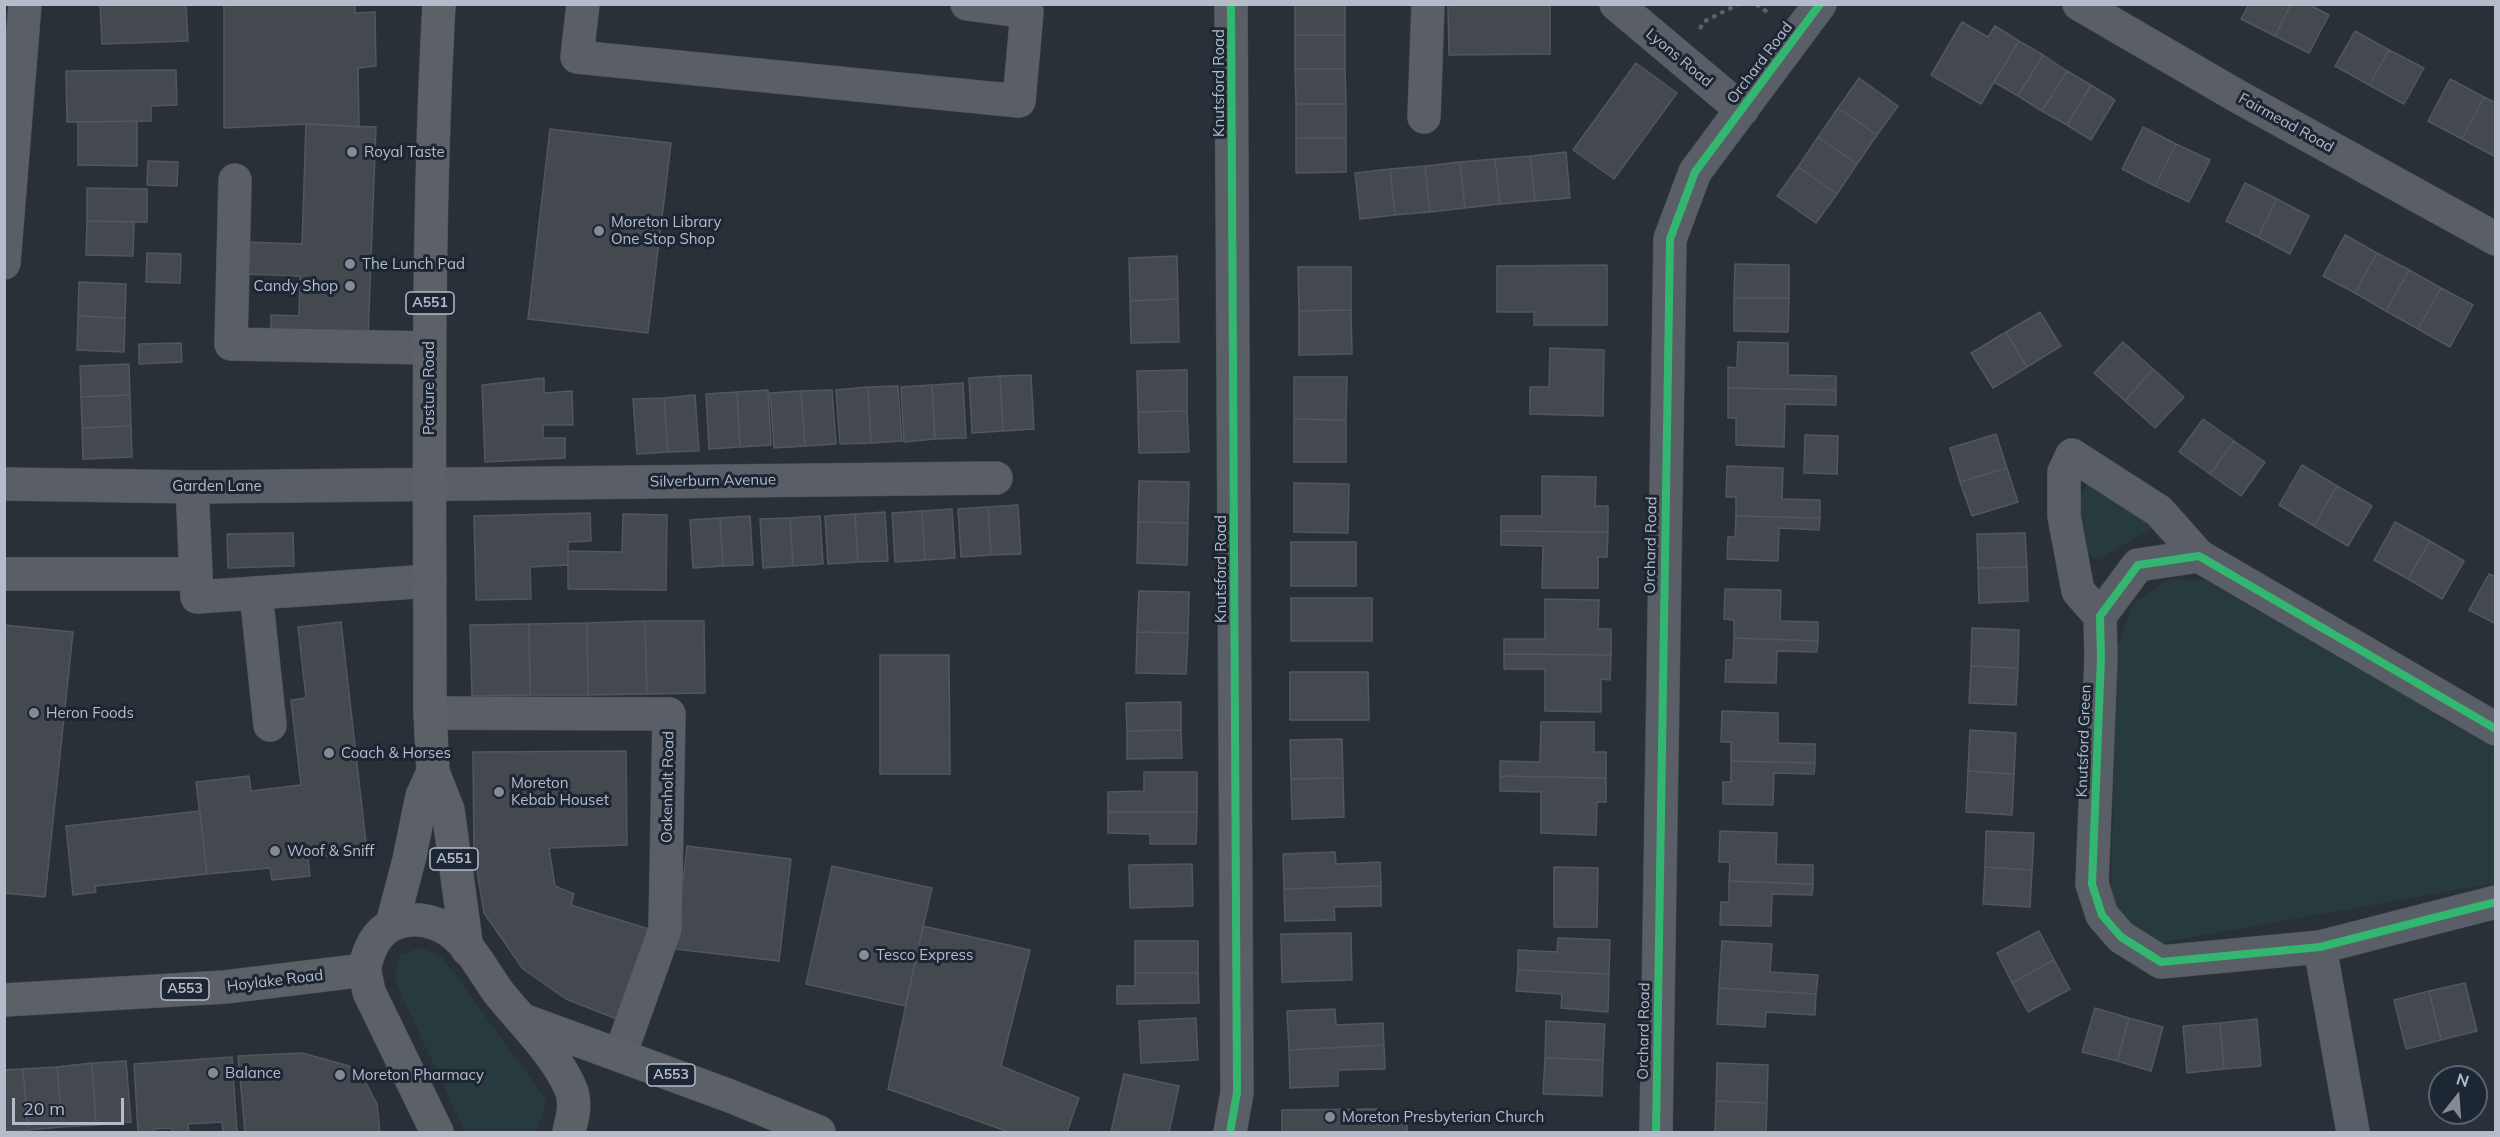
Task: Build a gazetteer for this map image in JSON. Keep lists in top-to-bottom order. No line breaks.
{"streets":{"main road":["A551","Pasture Road","Hoylake Road","A553"],"street":["Lyons Road","Orchard Road","Knutsford Road","Fairmead Road","Silverburn Avenue","Garden Lane","Knutsford Green","Oakenholt Road"]},"crossings":[["Lyons Road","Orchard Road"],["Pasture Road","Silverburn Avenue"],["Pasture Road","Garden Lane"],["Pasture Road","Oakenholt Road"],["Silverburn Avenue","Garden Lane"],["Oakenholt Road","A553"]],"places":["Royal Taste","Moreton Library One Stop Shop","The Lunch Pad","Candy Shop","Heron Foods","Coach & Horses","Moreton Kebab Houset","Woof & Sniff","Tesco Express","Balance","Moreton Pharmacy","Moreton Presbyterian Church"],"scale_bar":"20 m","north":"top"}
